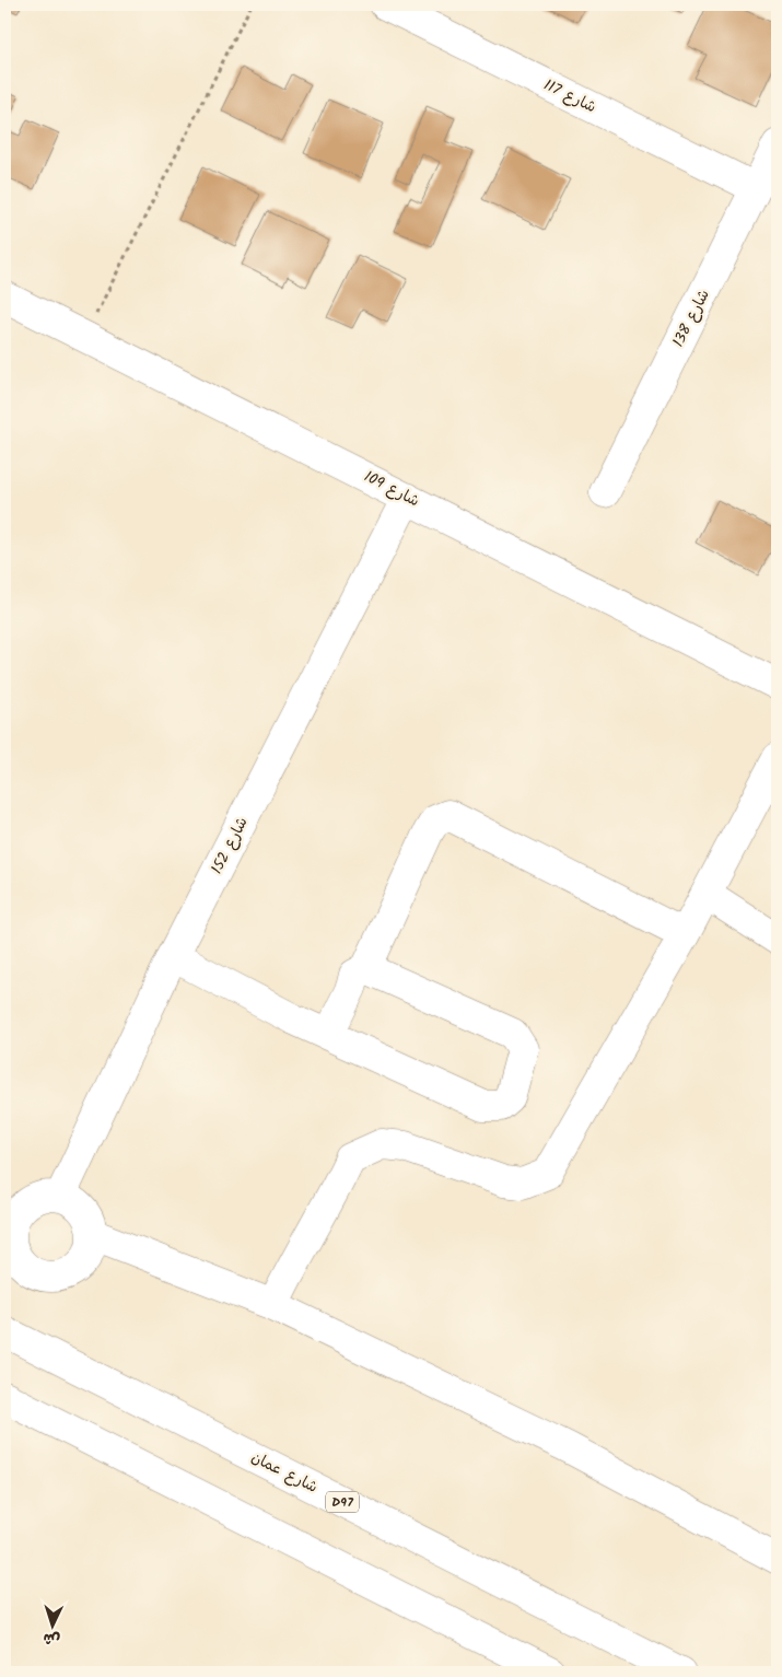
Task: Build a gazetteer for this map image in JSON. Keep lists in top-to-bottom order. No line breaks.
{"streets":{"street":["شارع 117","شارع 138","شارع 109","شارع 152","شارع عمان","D97"]},"crossings":[["شارع 117","شارع 138"],["شارع 109","شارع 152"]],"north":"bottom"}
